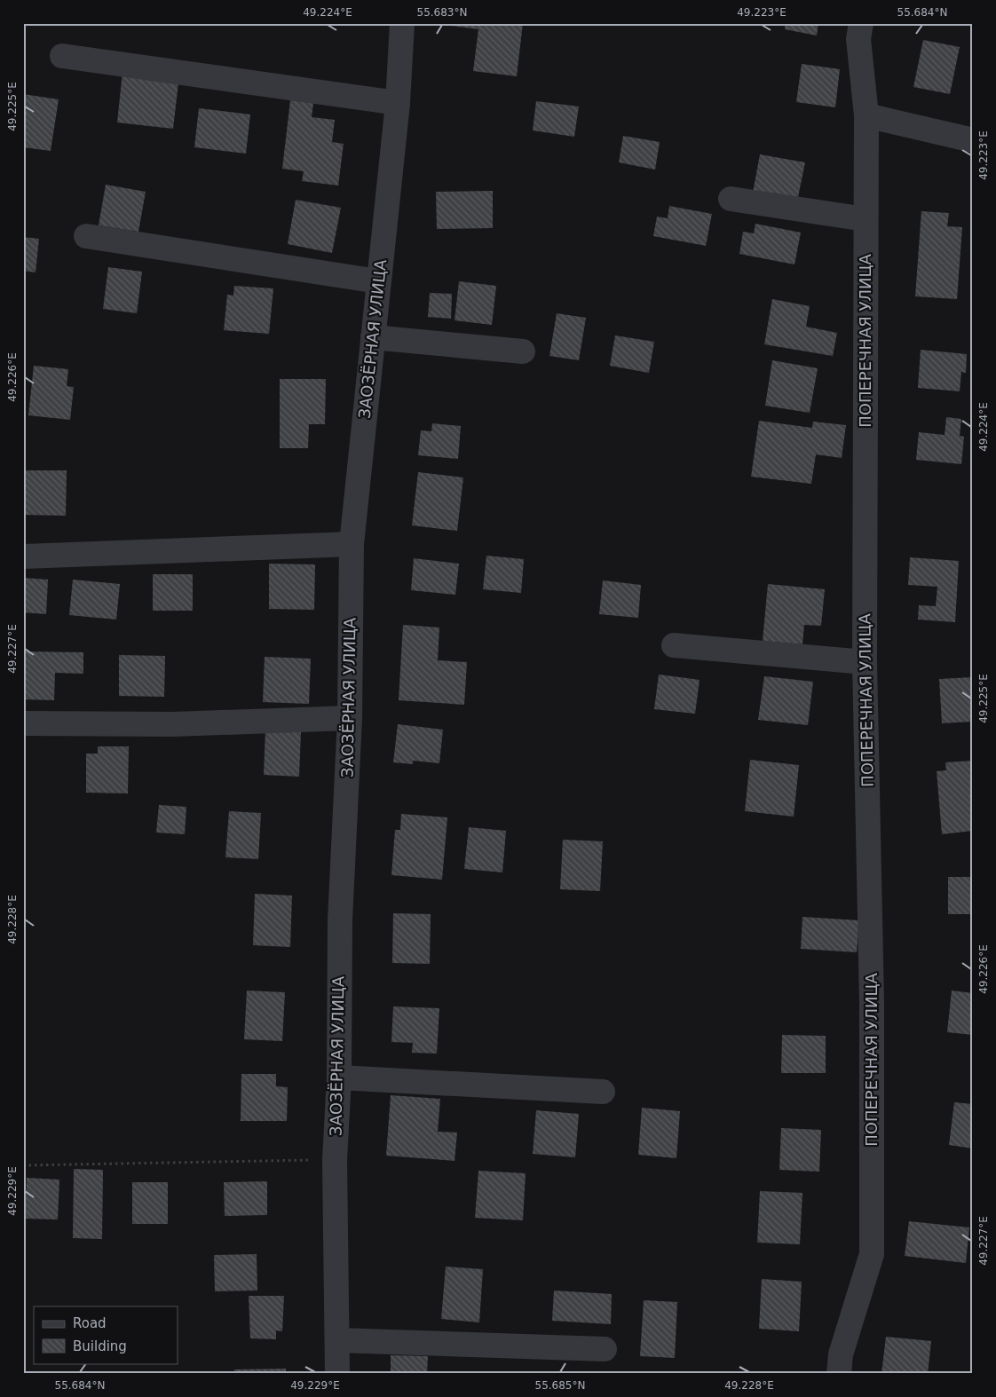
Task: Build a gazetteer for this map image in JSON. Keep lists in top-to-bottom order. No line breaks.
{"streets":{"street":["ЗАОЗЁРНАЯ УЛИЦА","ПОПЕРЕЧНАЯ УЛИЦА"]},"legend":["Road","Building"],"coordinates":["49.224°E","55.683°N","49.223°E","55.684°N","49.225°E","49.226°E","49.227°E","49.228°E","49.229°E","55.685°N"]}
